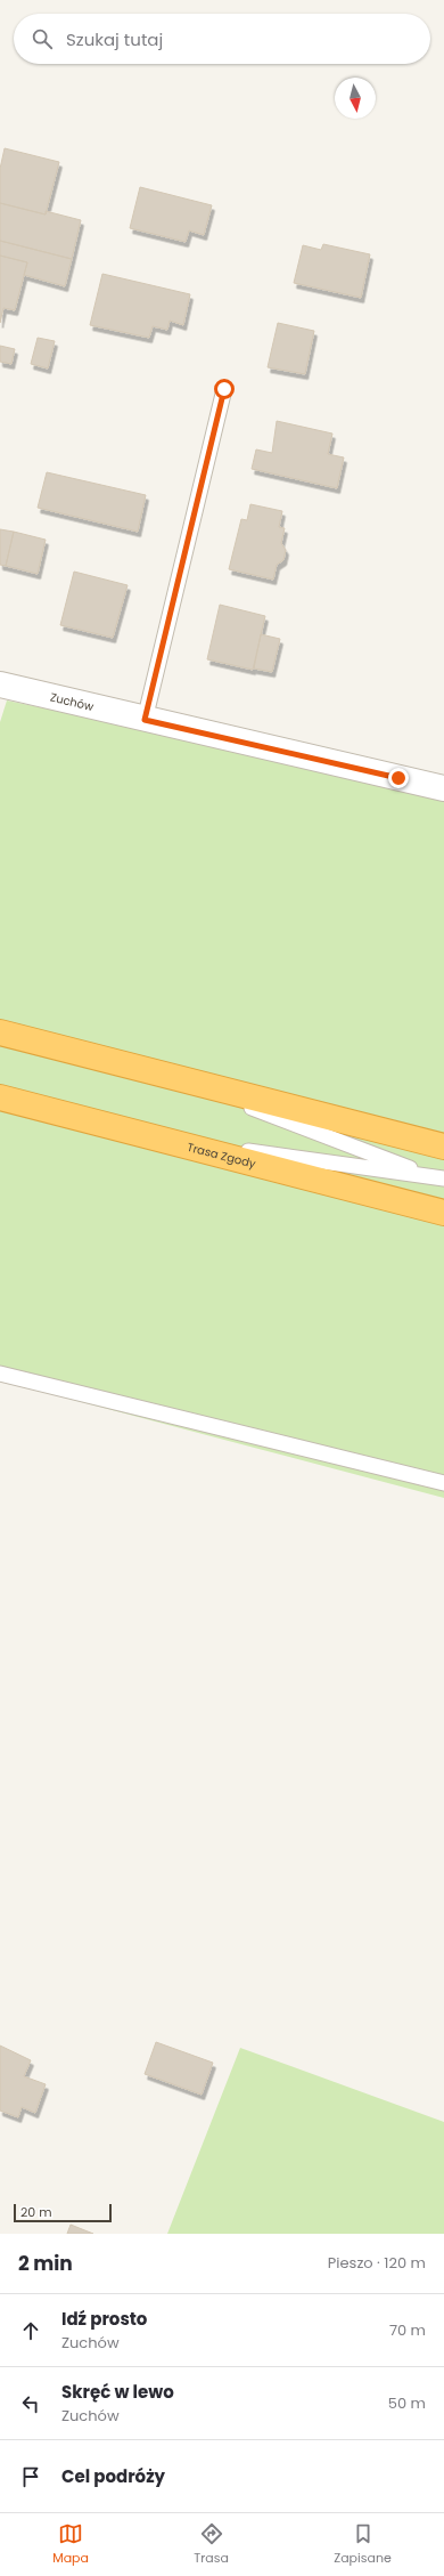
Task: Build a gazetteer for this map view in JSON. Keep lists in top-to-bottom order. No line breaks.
{"streets":{"highway":["Trasa Zgody"],"street":["Zuchów"]},"scale_bar":"20 m","north":"bottom","page":{"search":"Szukaj tutaj","scale":"20 m","heading":["2 min","Pieszo · 120 m"],"list":[["Idź prosto","Zuchów","70 m"],["Skręć w lewo","Zuchów","50 m"],"Cel podróży"],"nav":["Mapa","Trasa","Zapisane"]}}
